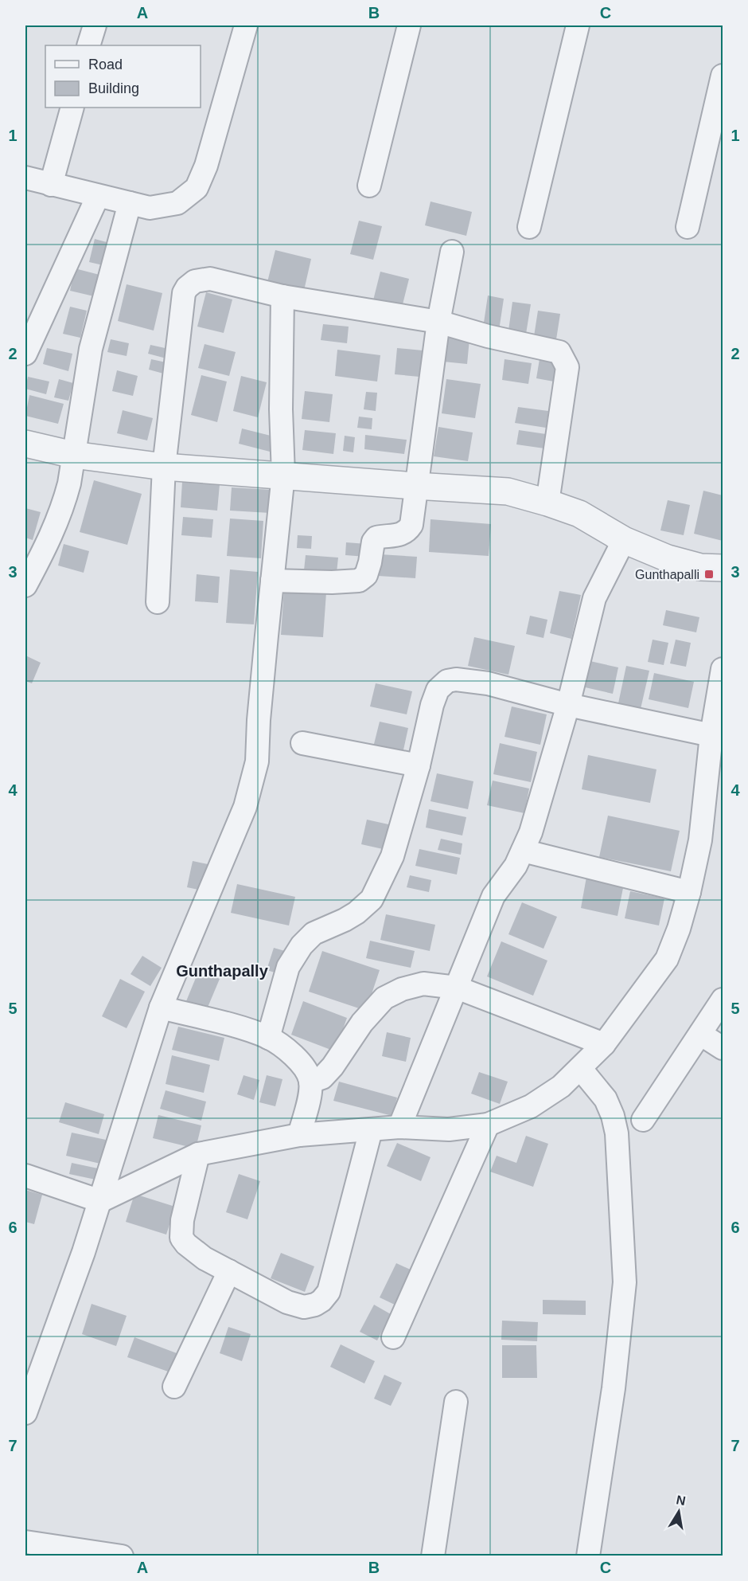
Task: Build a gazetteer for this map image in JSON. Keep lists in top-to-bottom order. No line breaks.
{"districts":["Gunthapally"],"places":{"transit":["Gunthapalli"]},"legend":["Road","Building"],"north":"top","grid":{"columns":["A","B","C"],"rows":["1","2","3","4","5","6","7"]}}
